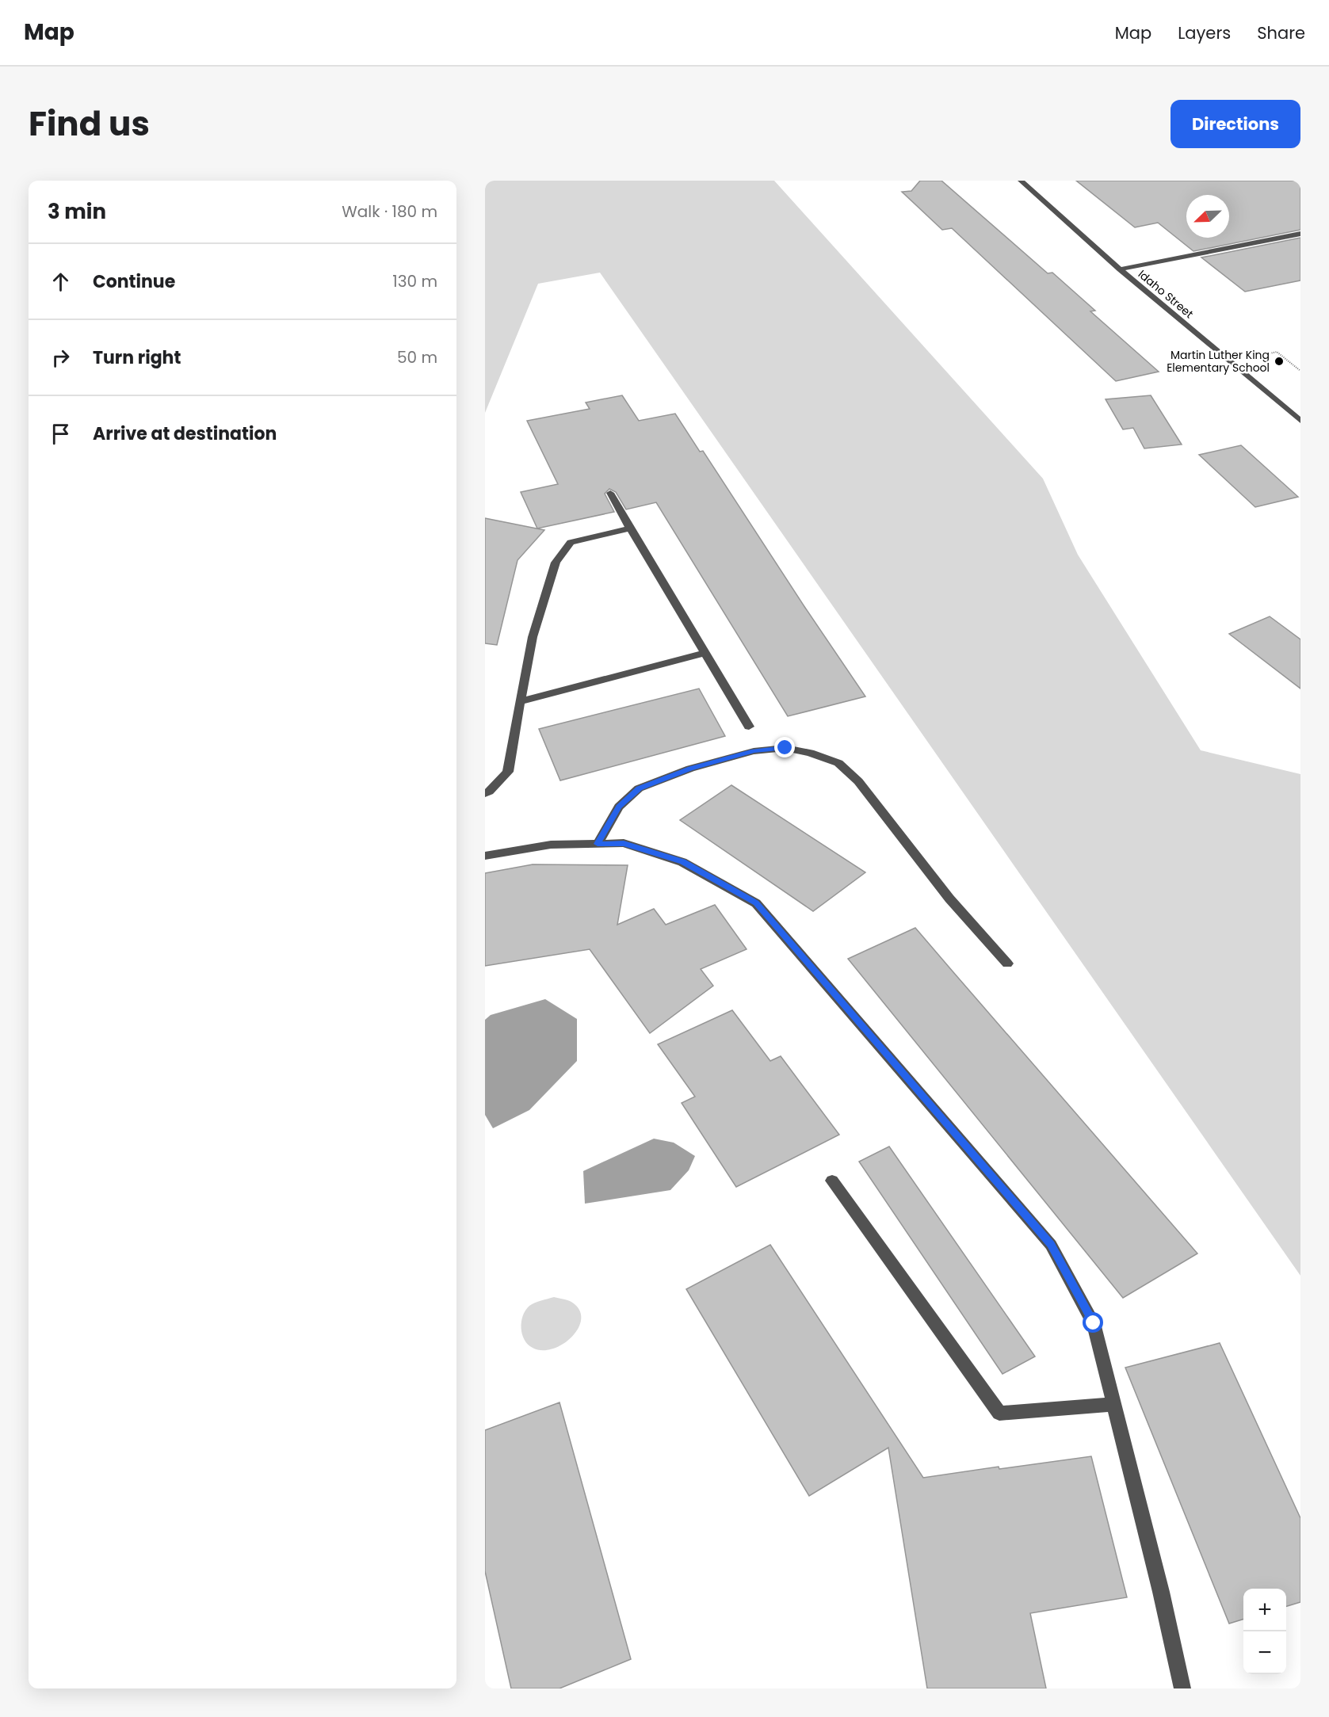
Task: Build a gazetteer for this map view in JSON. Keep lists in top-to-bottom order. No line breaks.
{"streets":{"street":["Idaho Street"]},"places":["Martin Luther King Elementary School"],"north":"bottom left","page":{"header":"Map","nav":["Map","Layers","Share"],"title":"Find us","buttons":"Directions","heading":["3 min","Walk · 180 m"],"list":[["Continue","130 m"],["Turn right","50 m"],"Arrive at destination"],"map_buttons":["+","−"]}}
